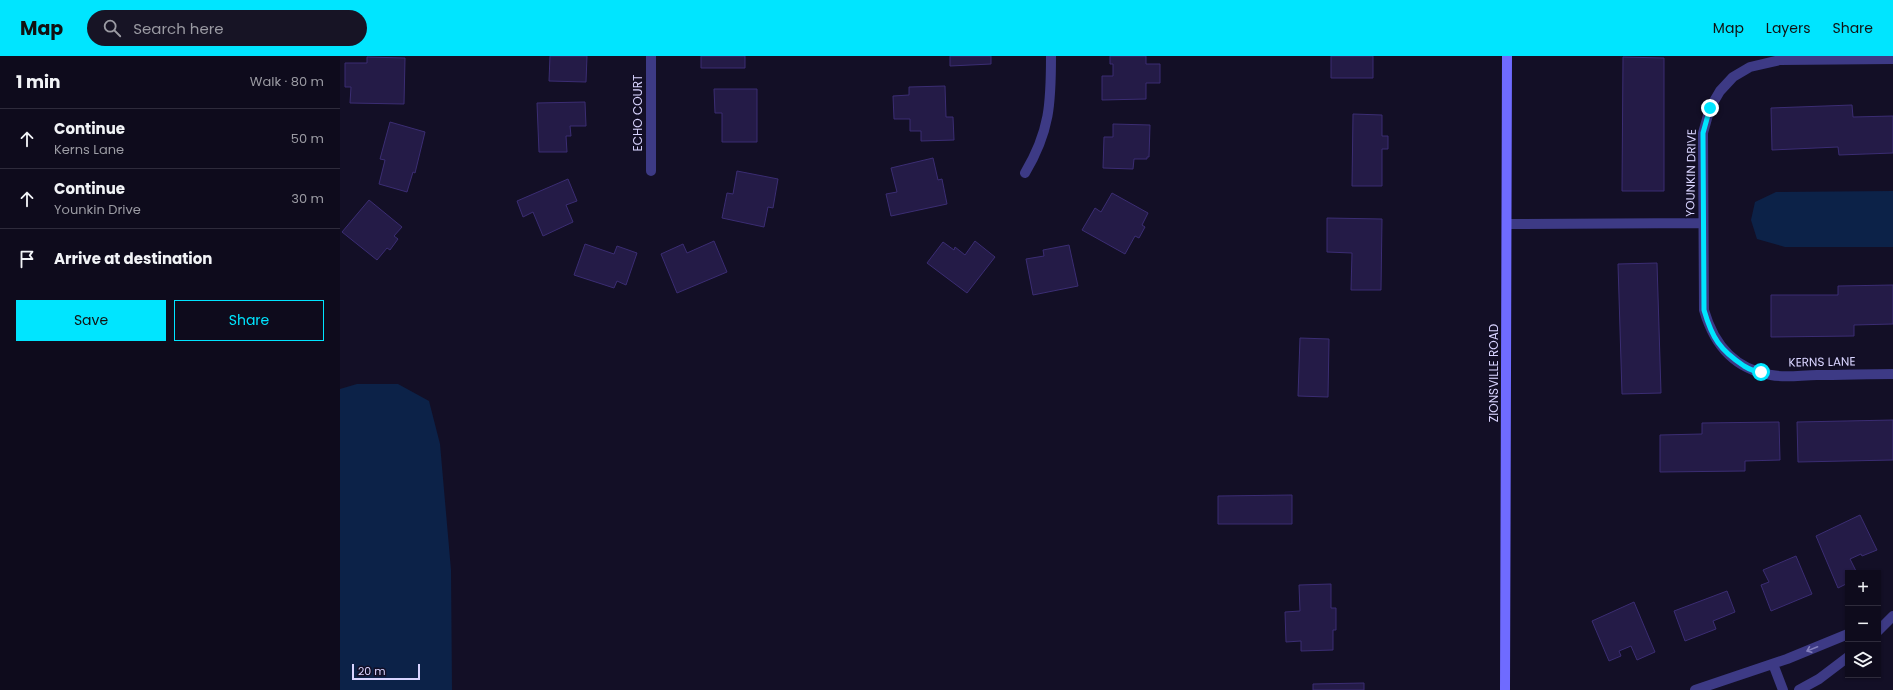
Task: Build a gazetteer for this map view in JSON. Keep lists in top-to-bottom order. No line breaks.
{"streets":{"street":["ECHO COURT","YOUNKIN DRIVE","KERNS LANE","ZIONSVILLE ROAD"]},"crossings":[["YOUNKIN DRIVE","KERNS LANE"],["YOUNKIN DRIVE","ZIONSVILLE ROAD"]],"scale_bar":"20 m","page":{"header":"Map","search":"Search here","nav":["Map","Layers","Share"],"heading":["1 min","Walk · 80 m"],"list":[["Continue","Kerns Lane","50 m"],["Continue","Younkin Drive","30 m"],"Arrive at destination"],"buttons":["Save","Share"],"map_buttons":["+","−"],"scale":"20 m"}}
